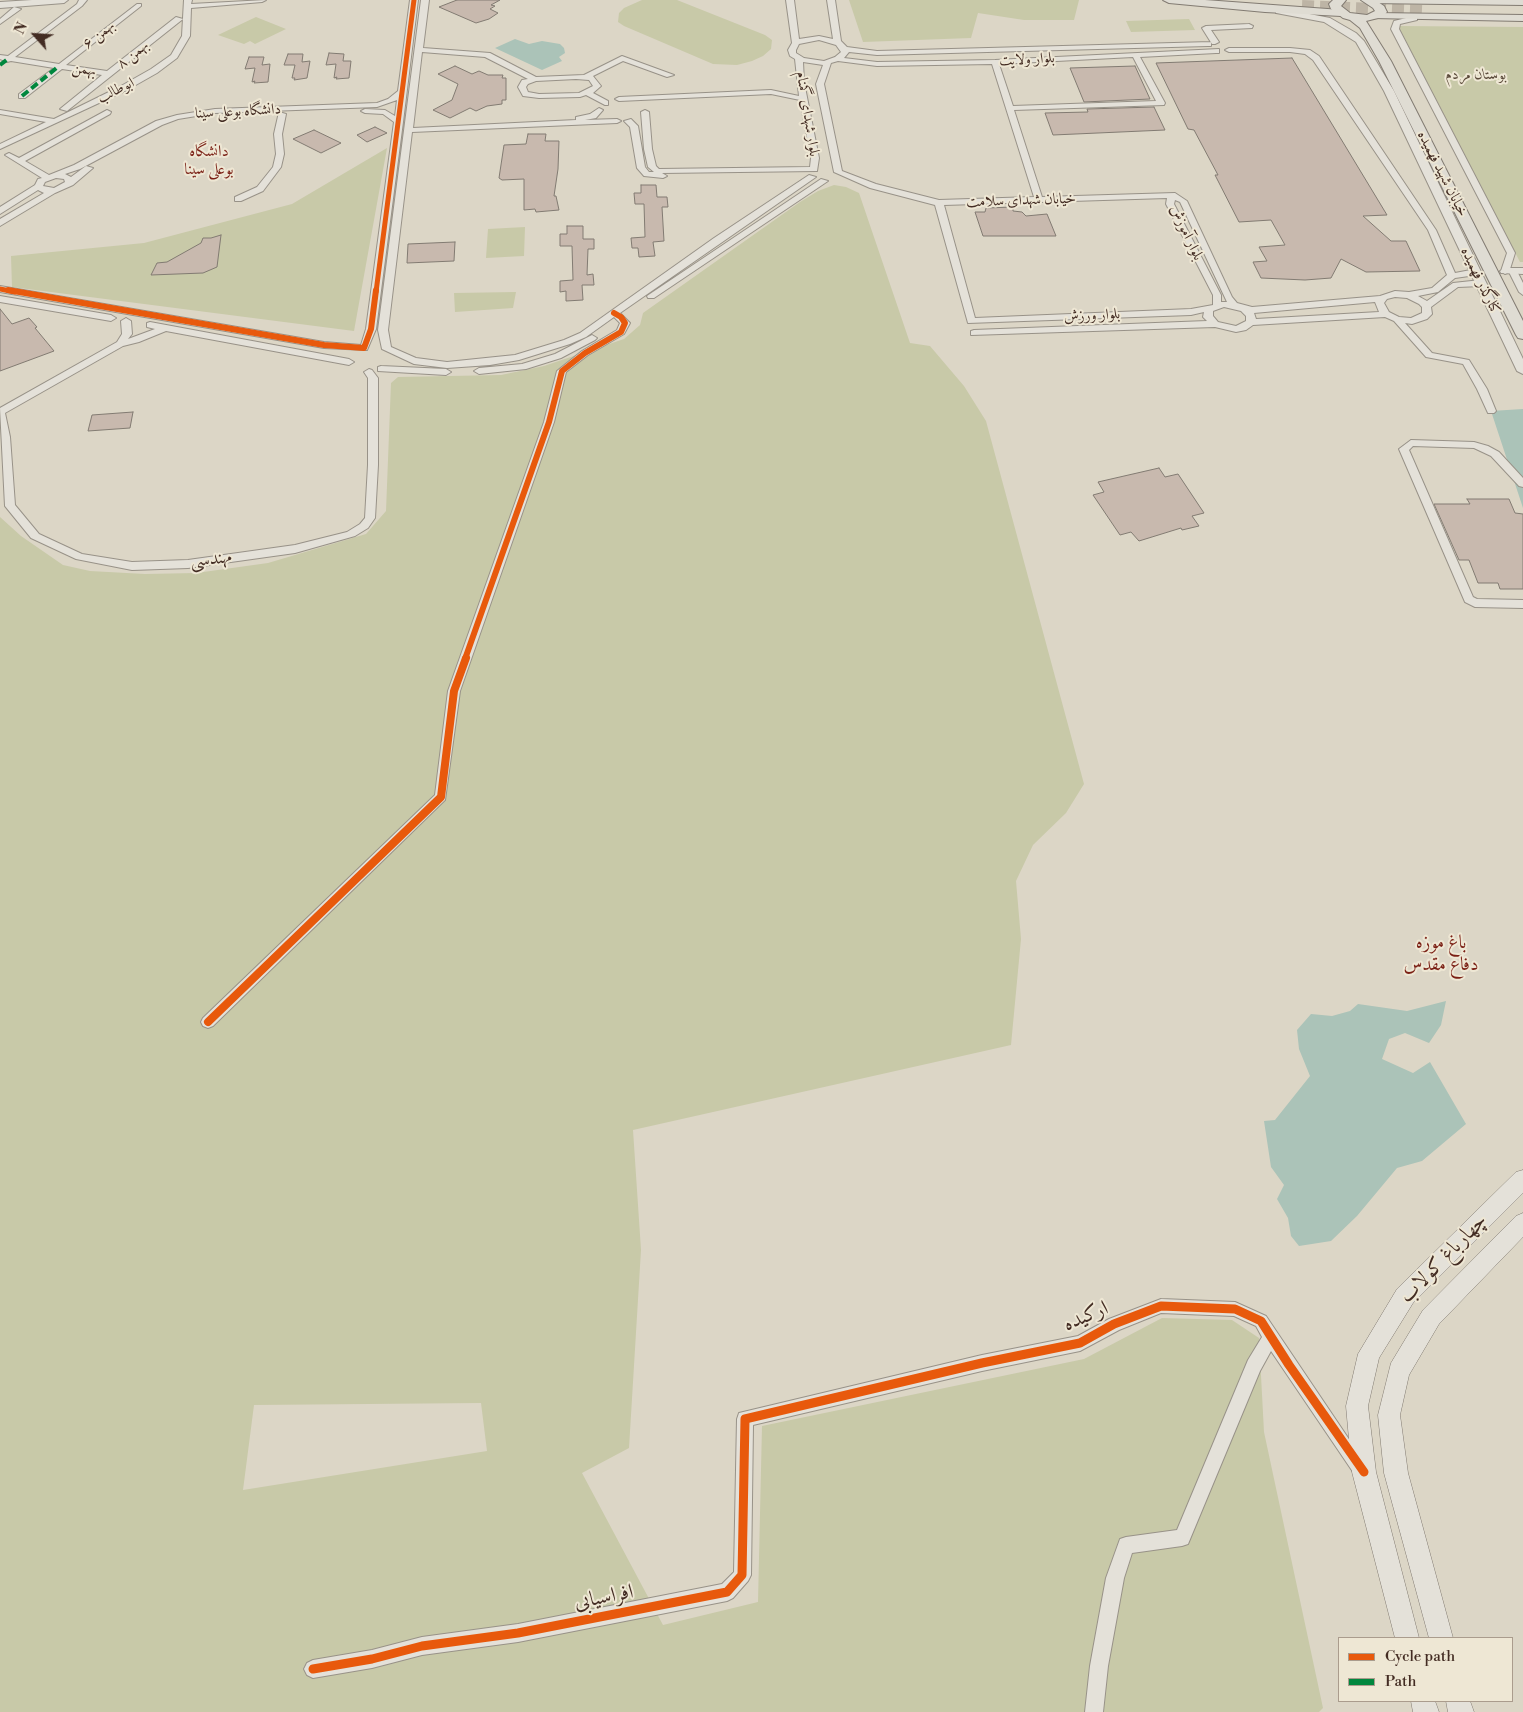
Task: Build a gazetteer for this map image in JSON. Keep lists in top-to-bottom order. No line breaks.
{"streets":{"main road":["خیابان شهید فهمیده","چهارباغ کولاب"],"street":["بهمن ۶","بهمن ۸","بلوار ولایت","بهمن","ابوطالب","دانشگاه بوعلی سینا","بلوار شهدای گمنام","خیابان شهدای سلامت","بلوار آموزش","کنارگذر فهمیده","بلوار ورزش","مهندسی","ارکیده","افراسیابی"]},"crossings":[["بهمن ۶","بهمن"],["بهمن ۸","بهمن"],["بلوار شهدای گمنام","خیابان شهدای سلامت"],["خیابان شهید فهمیده","کنارگذر فهمیده"],["خیابان شهدای سلامت","بلوار آموزش"],["خیابان شهدای سلامت","بلوار ورزش"],["بلوار آموزش","بلوار ورزش"],["چهارباغ کولاب","ارکیده"],["ارکیده","افراسیابی"]],"districts":["دانشگاه بوعلی سینا","باغ موزه دفاع مقدس"],"parks":["بوستان مردم"],"legend":["Cycle path","Path"],"north":"top left"}
